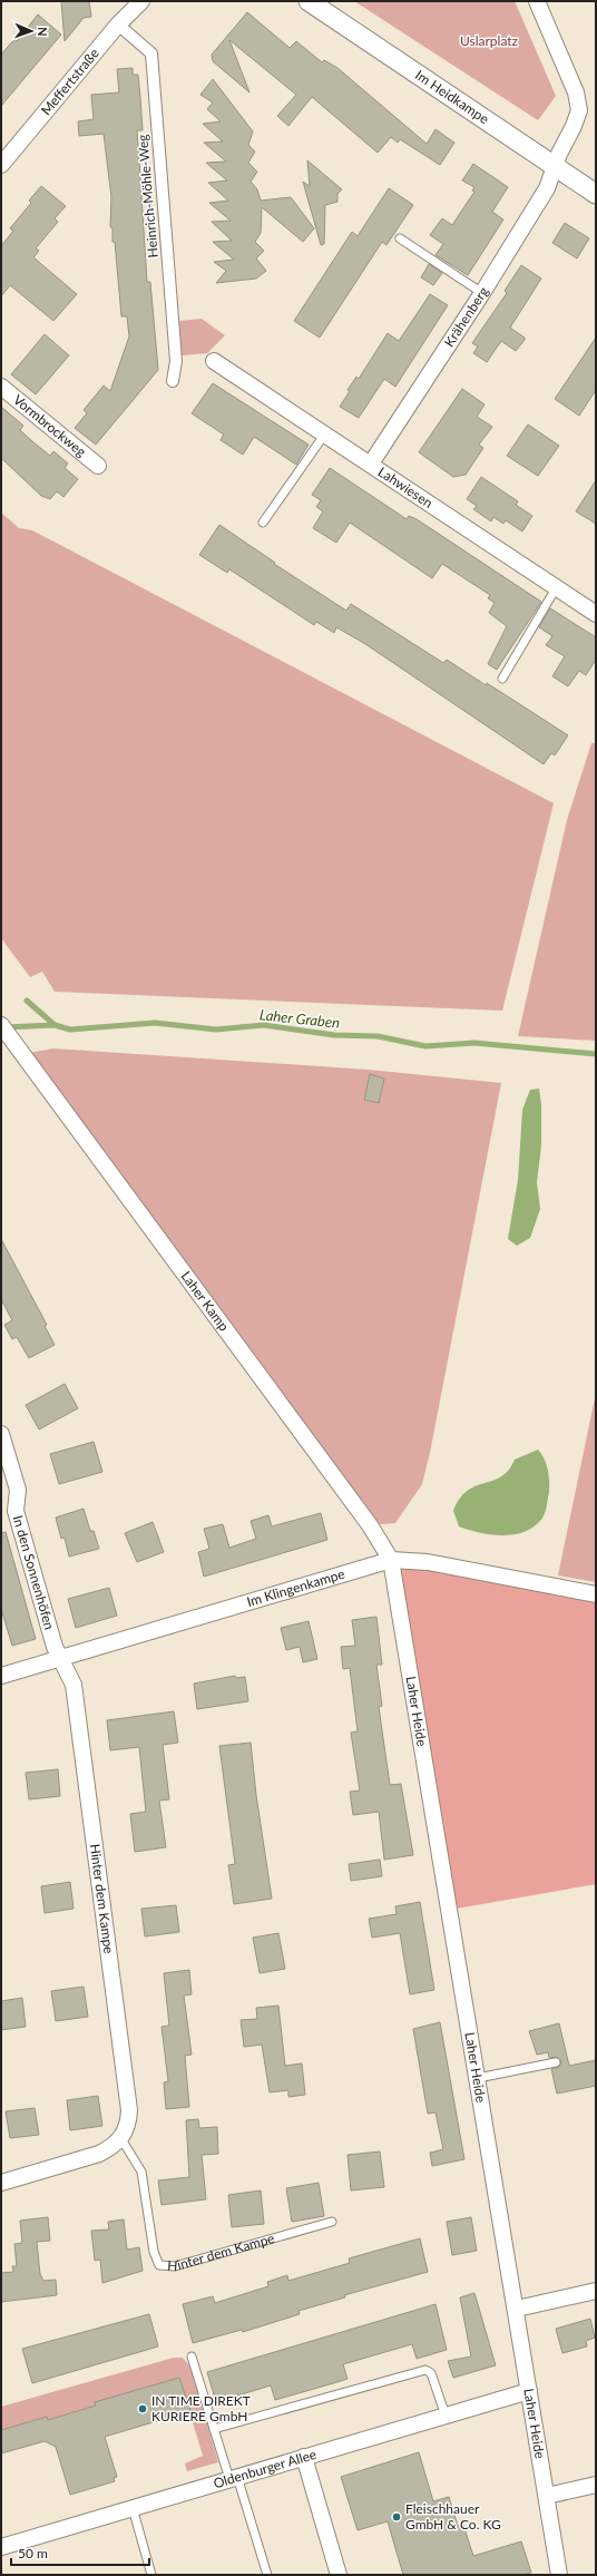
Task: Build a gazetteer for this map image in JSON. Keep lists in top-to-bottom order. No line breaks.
{"streets":{"street":["Meffertstraße","Im Heidkampe","Heinrich-Möhle-Weg","Krähenberg","Vormbrockweg","Lahwiesen","Laher Kamp","In den Sonnenhöfen","Im Klingenkampe","Laher Heide","Hinter dem Kampe","Oldenburger Allee"]},"crossings":[["Meffertstraße","Heinrich-Möhle-Weg"],["Im Heidkampe","Krähenberg"],["Krähenberg","Lahwiesen"],["Laher Kamp","Im Klingenkampe"],["Laher Kamp","Laher Heide"],["In den Sonnenhöfen","Im Klingenkampe"],["In den Sonnenhöfen","Hinter dem Kampe"],["Im Klingenkampe","Laher Heide"],["Im Klingenkampe","Hinter dem Kampe"],["Laher Heide","Oldenburger Allee"]],"water":["Laher Graben"],"parks":["Uslarplatz"],"places":["IN TIME DIREKT KURIERE GmbH","Fleischhauer GmbH & Co. KG"],"scale_bar":"50 m","north":"right"}
